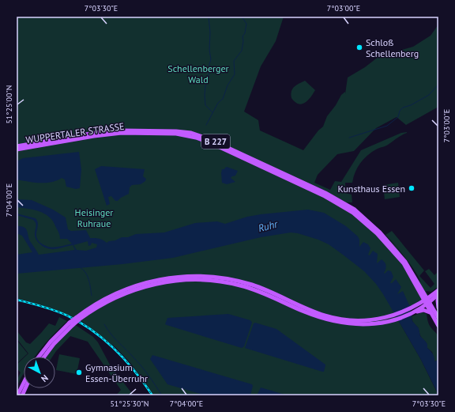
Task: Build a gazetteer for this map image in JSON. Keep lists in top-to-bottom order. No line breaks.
{"streets":{"main road":["WUPPERTALER STRASSE","B 227"]},"water":["Ruhr"],"parks":["Schellenberger Wald","Heisinger Ruhraue"],"places":["Schloß Schellenberg","Kunsthaus Essen","Gymnasium Essen-Überruhr"],"north":"bottom right","coordinates":["7°03'30\"E","7°03'00\"E","51°25'00\"N","7°04'00\"E","51°25'30\"N"]}
